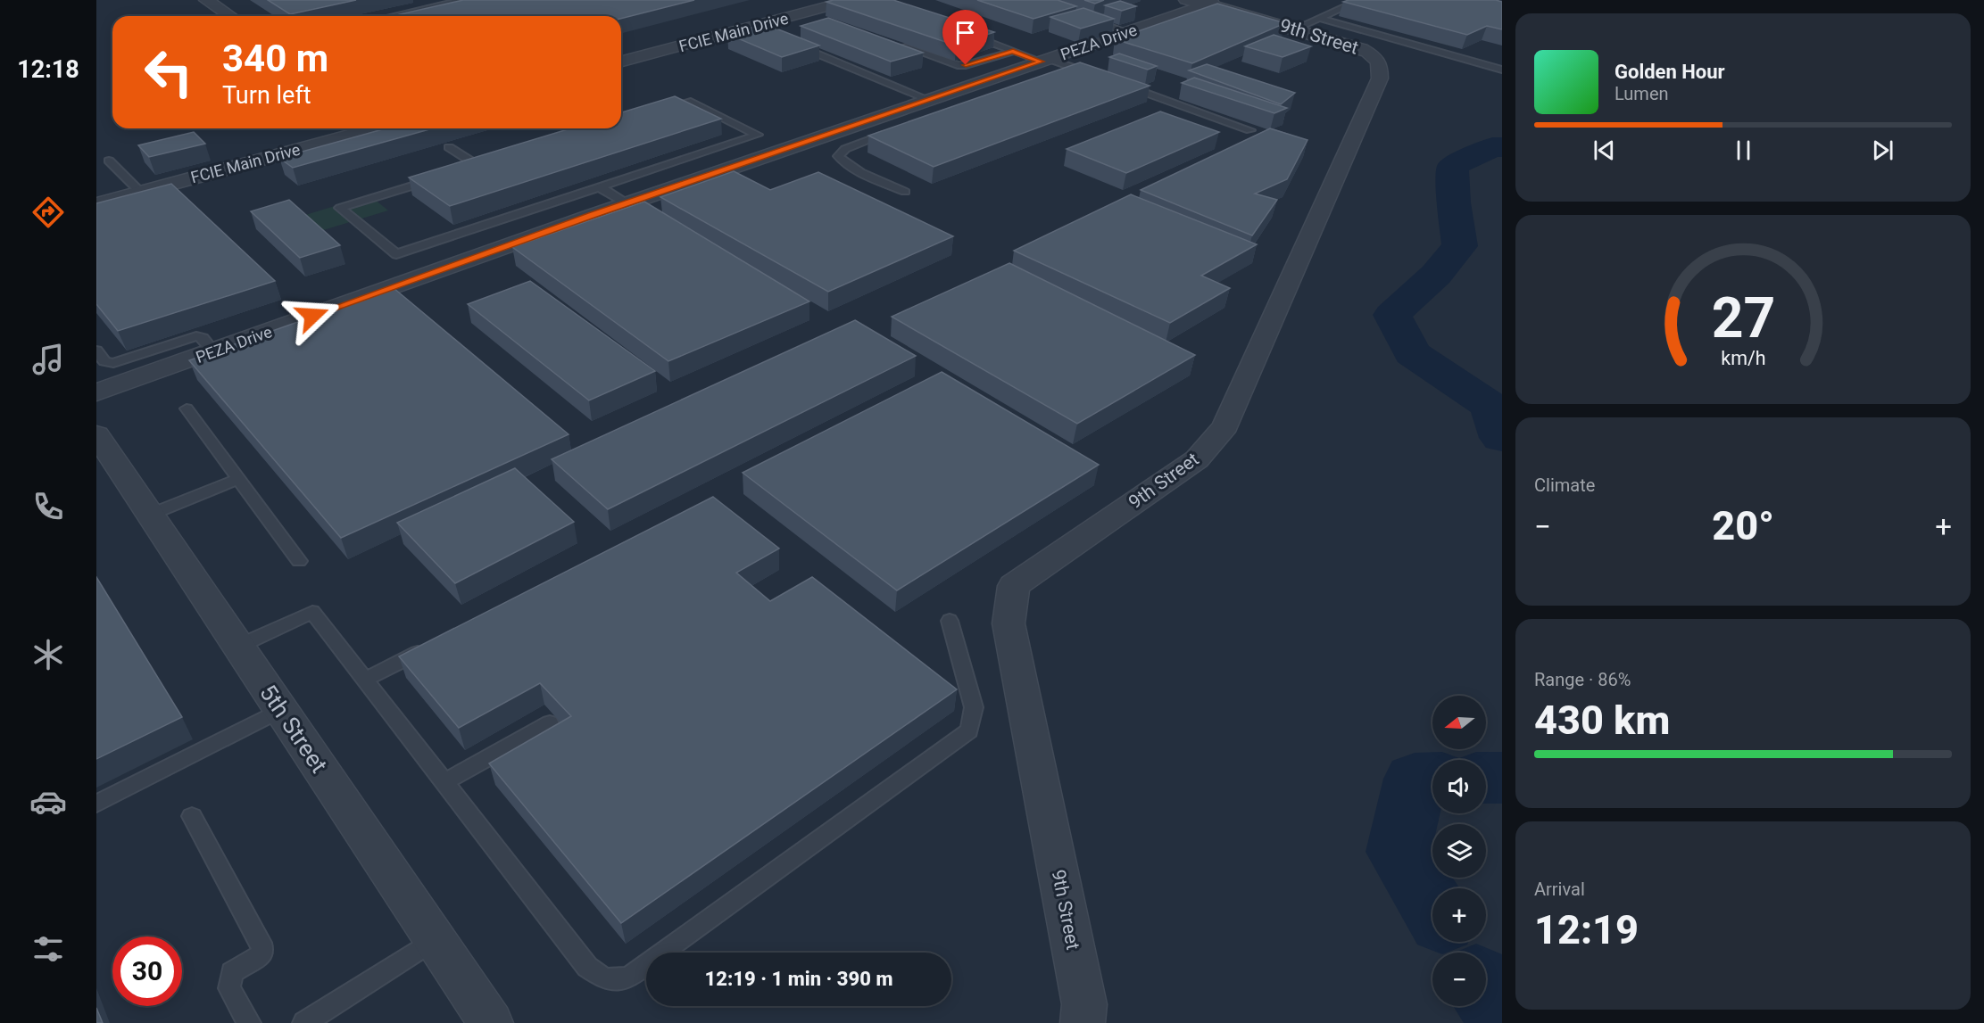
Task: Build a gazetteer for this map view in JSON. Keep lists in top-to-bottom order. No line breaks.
{"streets":{"street":["FCIE Main Drive","9th Street","PEZA Drive","5th Street"]},"crossings":[["9th Street","PEZA Drive"]],"north":"left","page":{"tabs":"12:18","turn":["340 m","Turn left"],"song":["Golden Hour","Lumen"],"tile":["Climate",["Range · 86%","430 km"],["Arrival","12:19"]],"heat":["−","20°","+"],"map_buttons":["+","−"],"limit":"30","trip":"12:19 · 1 min · 390 m","gauge":["27","km/h"]}}
